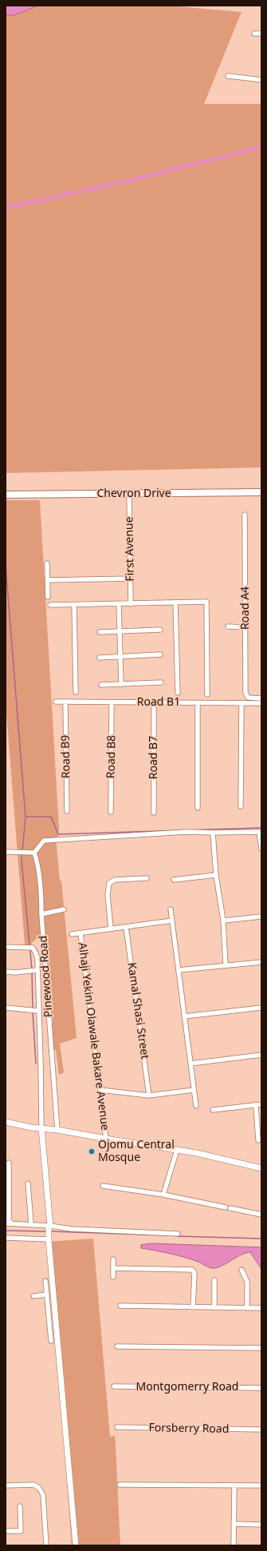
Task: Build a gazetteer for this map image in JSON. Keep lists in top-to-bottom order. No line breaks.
{"streets":{"main road":["Chevron Drive"],"street":["First Avenue","Road A4","Road B1","Road B9","Road B8","Road B7","Pinewood Road","Kamal Shasi Street","Alhaji Yekini Olawale Bakare Avenue","Montgomerry Road","Forsberry Road"]},"crossings":[["Chevron Drive","First Avenue"],["Road B1","Road B9"],["Road B1","Road B8"],["Road B1","Road B7"]],"places":["Ojomu Central Mosque"]}
